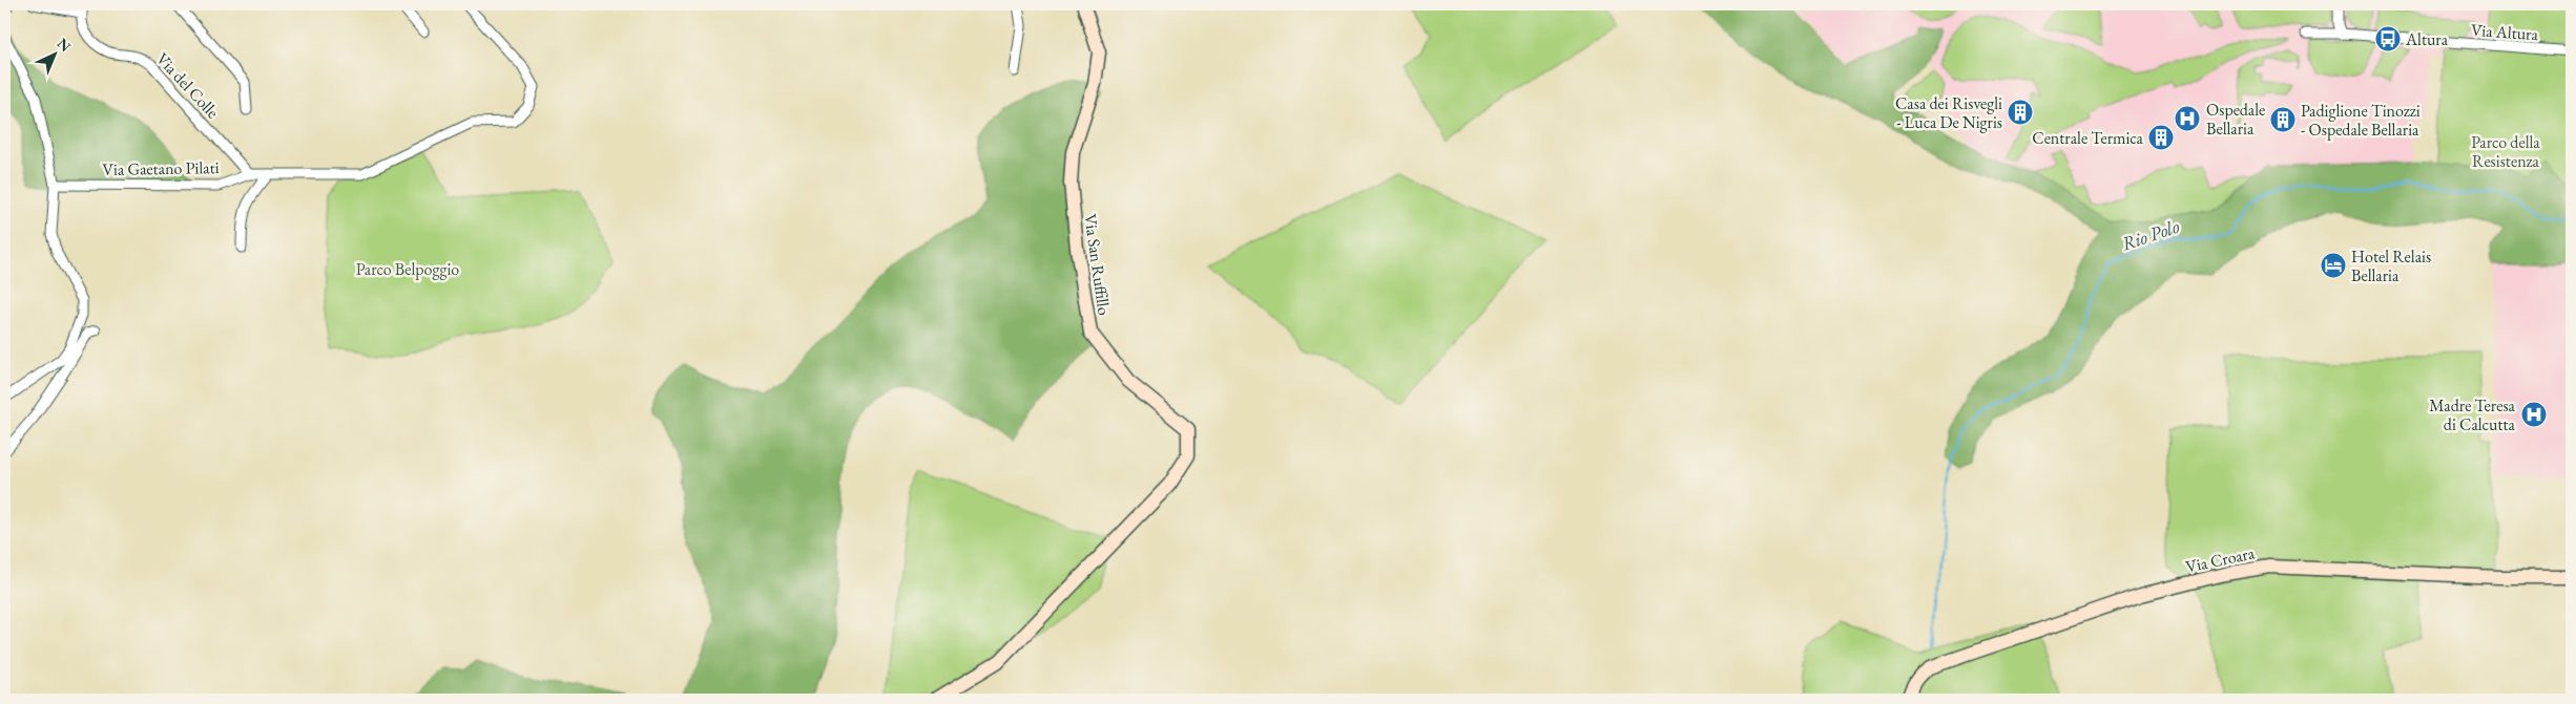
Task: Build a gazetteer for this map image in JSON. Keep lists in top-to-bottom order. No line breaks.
{"streets":{"street":["Via Altura","Via del Colle","Via Gaetano Pilati","Via San Ruffillo","Via Croara"]},"crossings":[["Via del Colle","Via Gaetano Pilati"]],"water":["Rio Polo"],"parks":["Parco della Resistenza","Parco Belpoggio"],"places":{"bus stop":["Altura"],"building":["Casa dei Risvegli - Luca De Nigris","Padiglione Tinozzi - Ospedale Bellaria","Centrale Termica"],"hospital":["Ospedale Bellaria","Madre Teresa di Calcutta"],"hotel":["Hotel Relais Bellaria"]},"north":"top right"}
